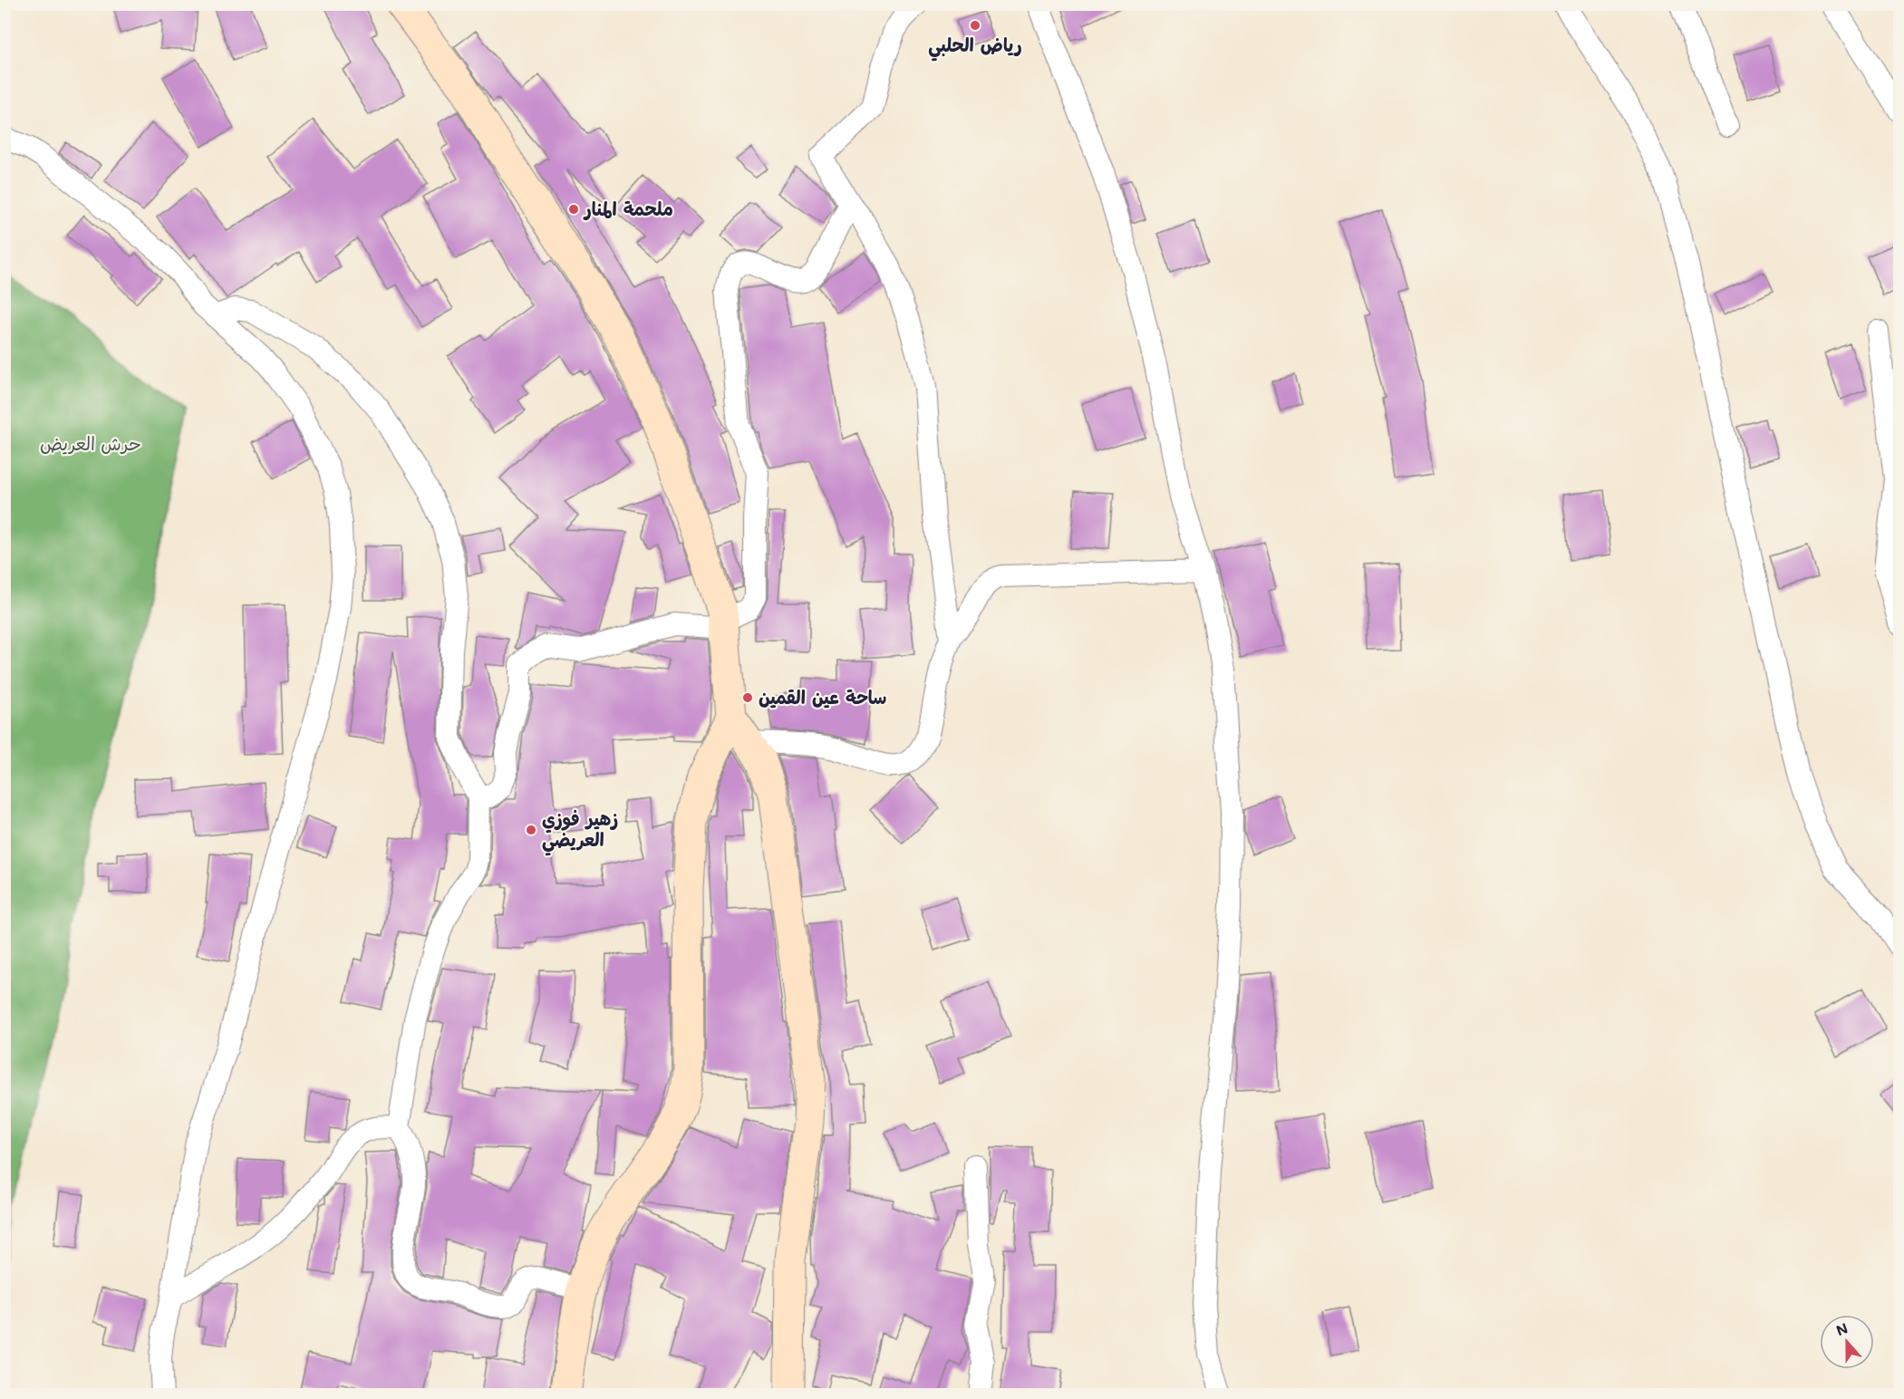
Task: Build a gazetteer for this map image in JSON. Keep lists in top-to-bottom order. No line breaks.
{"parks":["حرش العريض"],"places":["رياض الحلبي","ملحمة المنار","ساحة عين القمين","زهير فوزي العريضي"],"north":"top"}
